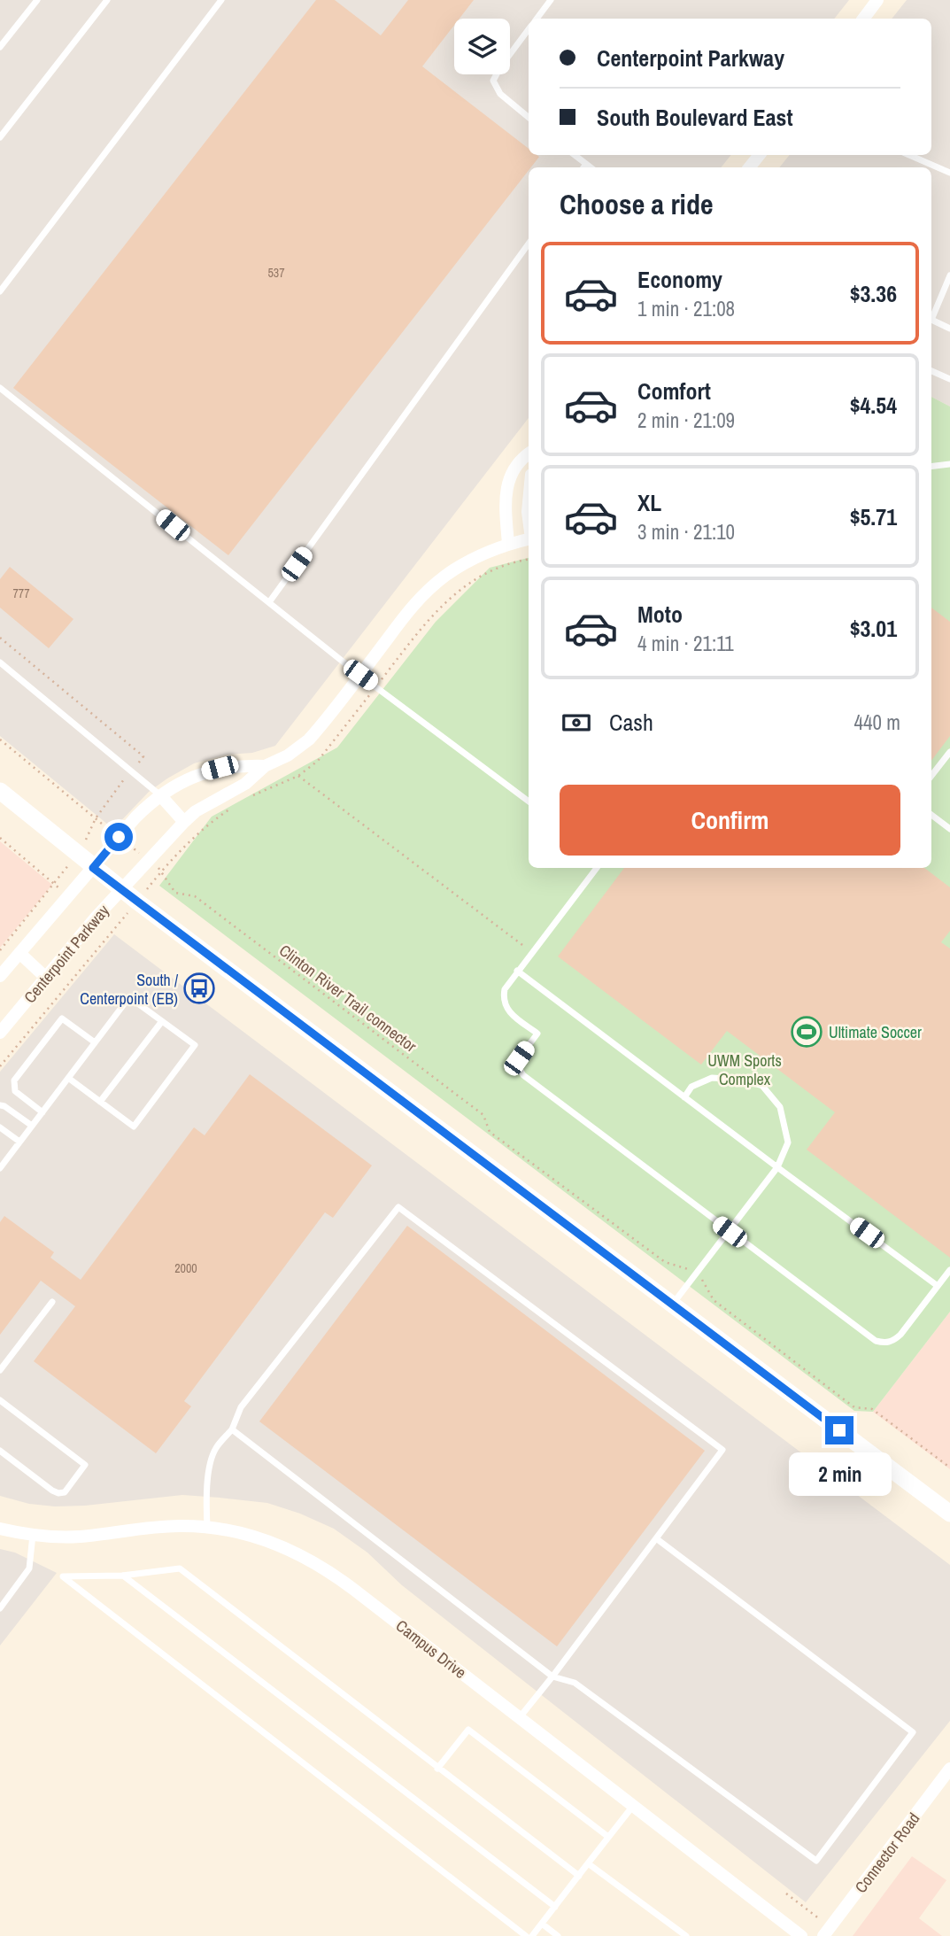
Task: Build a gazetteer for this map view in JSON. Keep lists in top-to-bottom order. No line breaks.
{"streets":{"street":["Centerpoint Parkway","Campus Drive","Connector Road"],"path":["Clinton River Trail connector"]},"crossings":[["Centerpoint Parkway","Clinton River Trail connector"]],"parks":["UWM Sports Complex"],"places":{"bus stop":["South / Centerpoint (EB)"],"sports":["Ultimate Soccer"]},"house_numbers":["537","777","2000"],"page":{"banner":["Centerpoint Parkway","South Boulevard East"],"heading":"Choose a ride","list":[{"name":"Economy","note":"1 min · 21:08","value":"$3.36"},{"name":"Comfort","note":"2 min · 21:09","value":"$4.54"},{"name":"XL","note":"3 min · 21:10","value":"$5.71"},{"name":"Moto","note":"4 min · 21:11","value":"$3.01"}],"pay":["Cash","440 m"],"buttons":"Confirm","bubble":"2 min"}}
